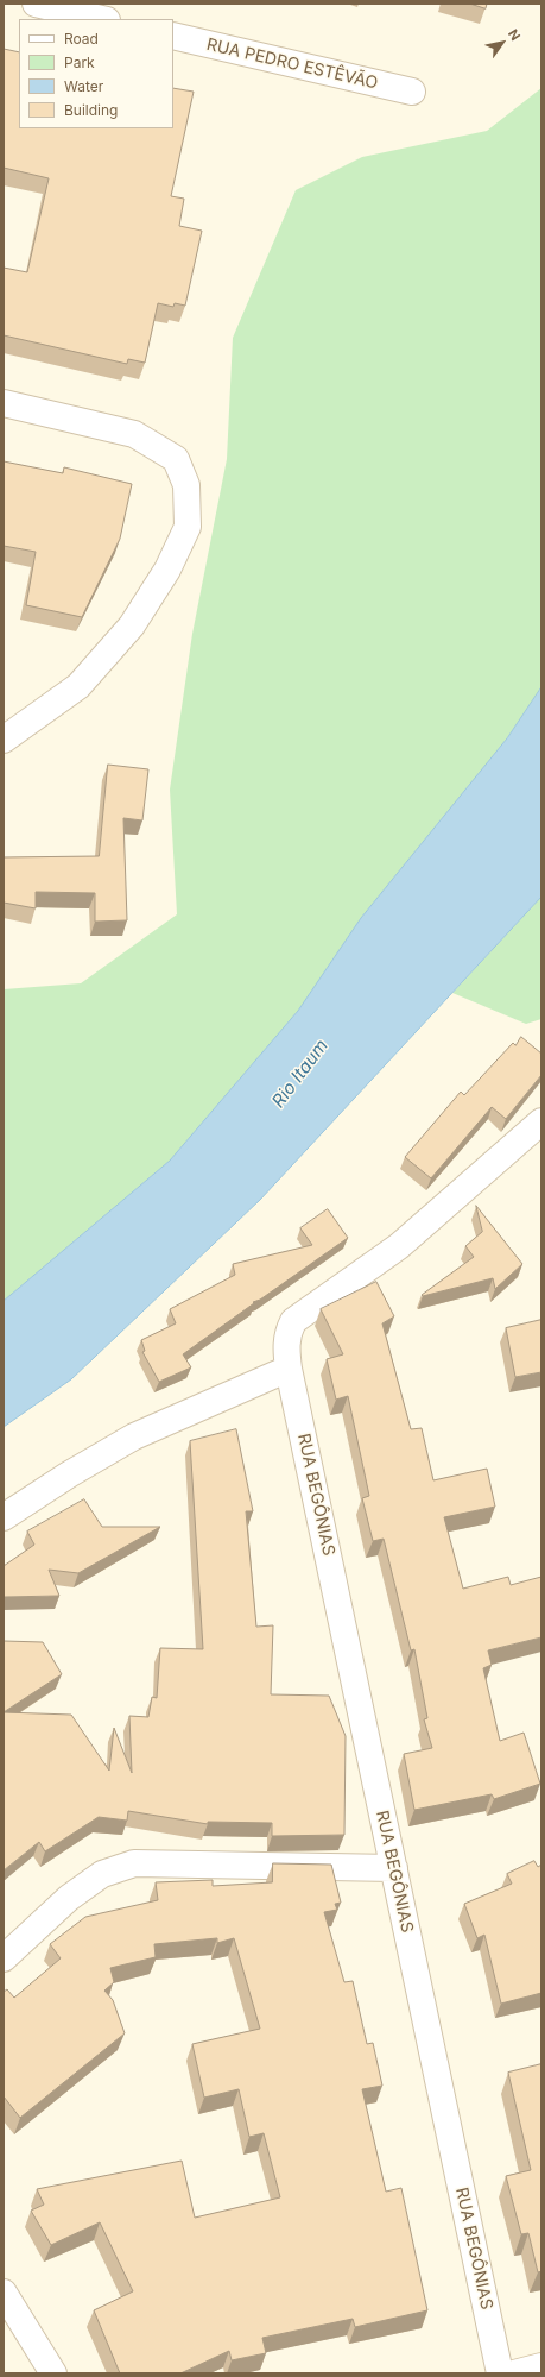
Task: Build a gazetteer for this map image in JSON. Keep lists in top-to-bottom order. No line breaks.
{"streets":{"street":["RUA PEDRO ESTÊVÃO","RUA BEGÔNIAS"]},"water":["Rio Itaum"],"legend":["Road","Park","Water","Building"],"north":"top right"}
